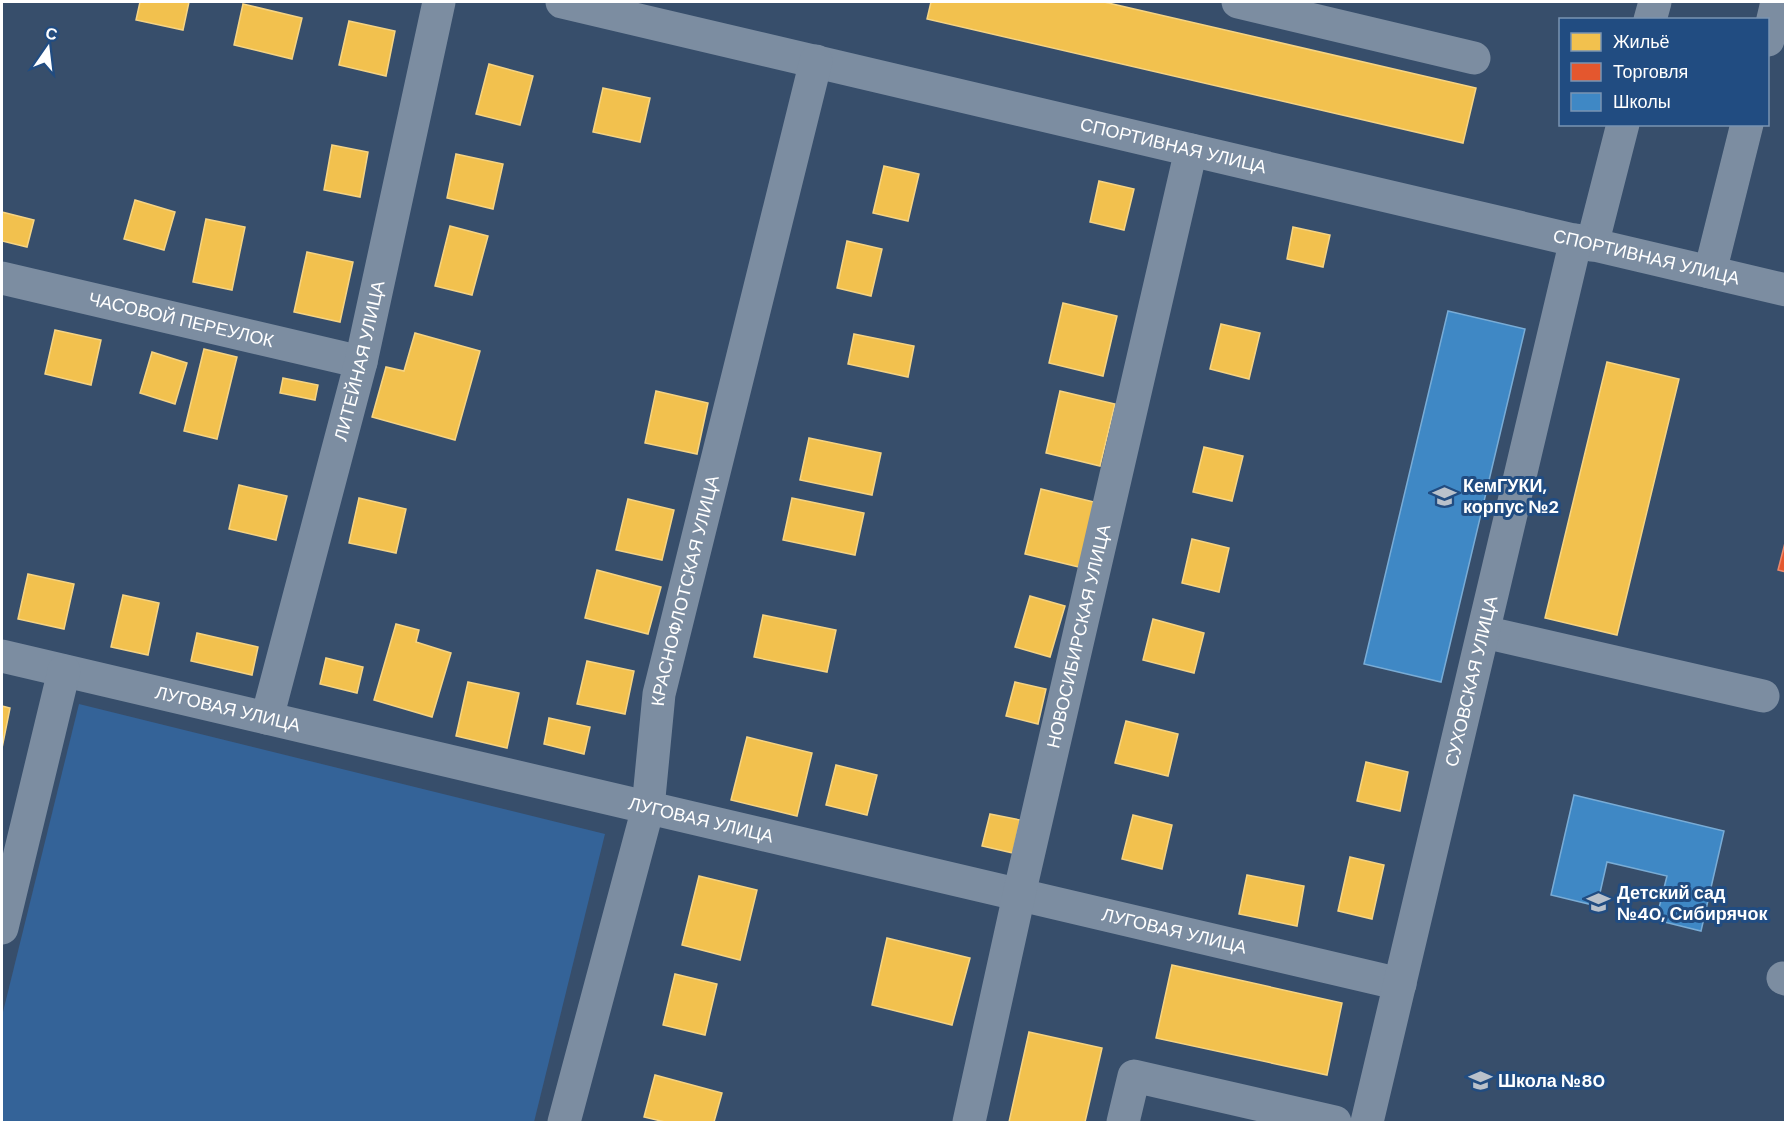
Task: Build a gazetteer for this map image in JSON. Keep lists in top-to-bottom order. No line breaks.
{"streets":{"street":["СПОРТИВНАЯ УЛИЦА","ЧАСОВОЙ ПЕРЕУЛОК","ЛИТЕЙНАЯ УЛИЦА","КРАСНОФЛОТСКАЯ УЛИЦА","НОВОСИБИРСКАЯ УЛИЦА","СУХОВСКАЯ УЛИЦА","ЛУГОВАЯ УЛИЦА"]},"crossings":[["СПОРТИВНАЯ УЛИЦА","КРАСНОФЛОТСКАЯ УЛИЦА"],["СПОРТИВНАЯ УЛИЦА","НОВОСИБИРСКАЯ УЛИЦА"],["СПОРТИВНАЯ УЛИЦА","СУХОВСКАЯ УЛИЦА"],["ЧАСОВОЙ ПЕРЕУЛОК","ЛИТЕЙНАЯ УЛИЦА"],["ЛИТЕЙНАЯ УЛИЦА","ЛУГОВАЯ УЛИЦА"],["КРАСНОФЛОТСКАЯ УЛИЦА","ЛУГОВАЯ УЛИЦА"],["НОВОСИБИРСКАЯ УЛИЦА","ЛУГОВАЯ УЛИЦА"],["СУХОВСКАЯ УЛИЦА","ЛУГОВАЯ УЛИЦА"]],"places":{"school or university":["КемГУКИ, корпус №2","Детский сад №40, Сибирячок","Школа №80"]},"legend":["Жильё","Торговля","Школы"],"north":"top"}
